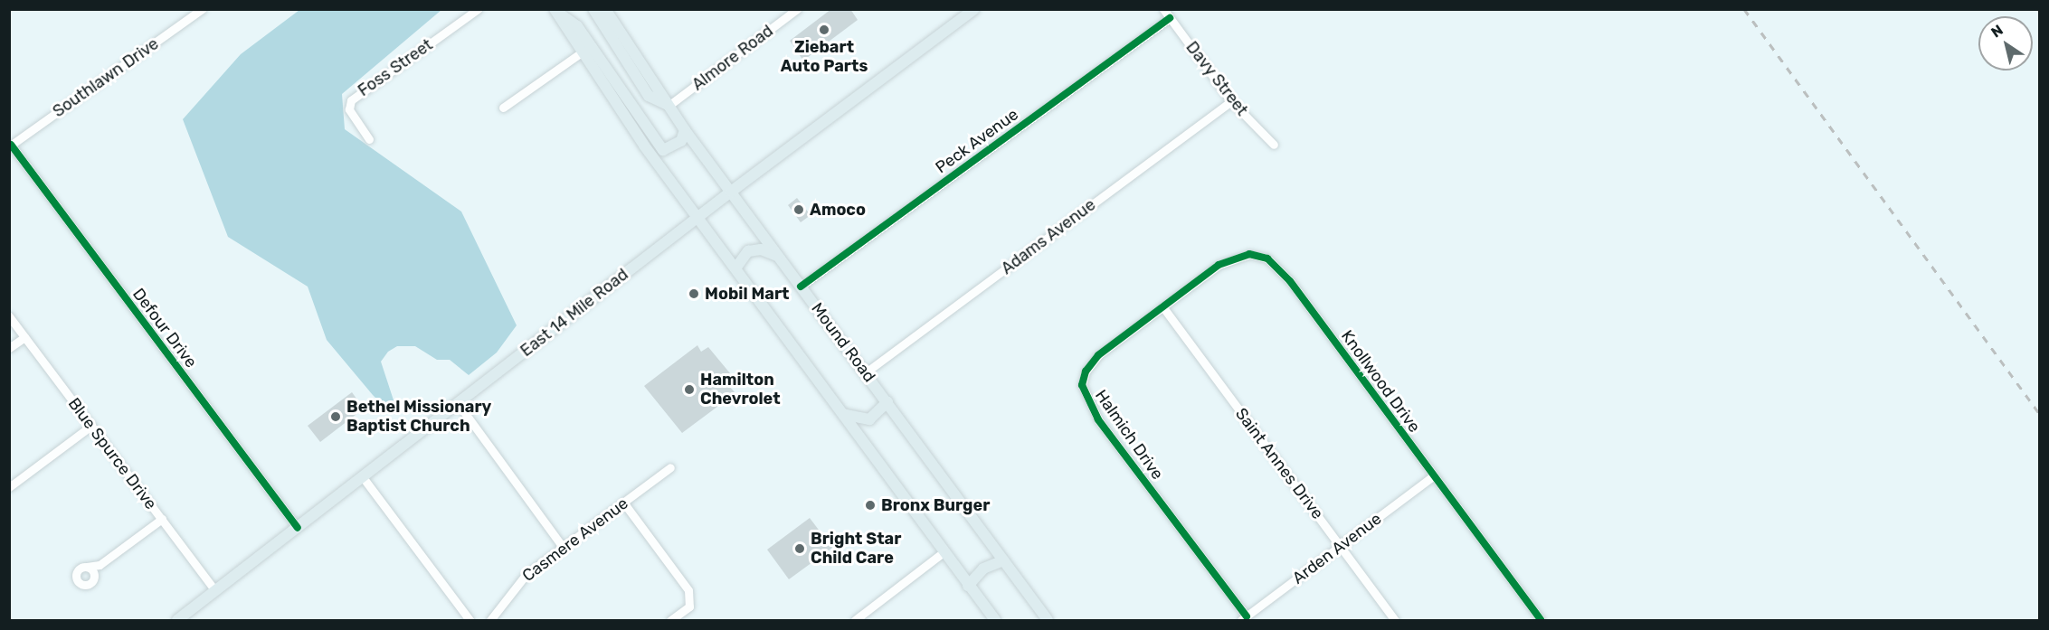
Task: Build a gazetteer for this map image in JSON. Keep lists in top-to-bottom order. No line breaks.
{"streets":{"main road":["East 14 Mile Road","Mound Road"],"street":["Almore Road","Foss Street","Southlawn Drive","Davy Street","Peck Avenue","Adams Avenue","Defour Drive","Knollwood Drive","Halmich Drive","Blue Spurce Drive","Saint Annes Drive","Casmere Avenue","Arden Avenue"]},"crossings":[["Almore Road","Mound Road"],["Southlawn Drive","Defour Drive"],["Davy Street","Peck Avenue"],["Davy Street","Adams Avenue"],["Peck Avenue","Mound Road"],["Adams Avenue","Mound Road"],["East 14 Mile Road","Defour Drive"],["East 14 Mile Road","Mound Road"],["East 14 Mile Road","Blue Spurce Drive"],["Knollwood Drive","Halmich Drive"],["Knollwood Drive","Saint Annes Drive"],["Knollwood Drive","Arden Avenue"],["Halmich Drive","Saint Annes Drive"],["Halmich Drive","Arden Avenue"],["Saint Annes Drive","Arden Avenue"]],"places":["Ziebart Auto Parts","Amoco","Mobil Mart","Hamilton Chevrolet","Bethel Missionary Baptist Church","Bronx Burger","Bright Star Child Care"],"north":"top left"}
